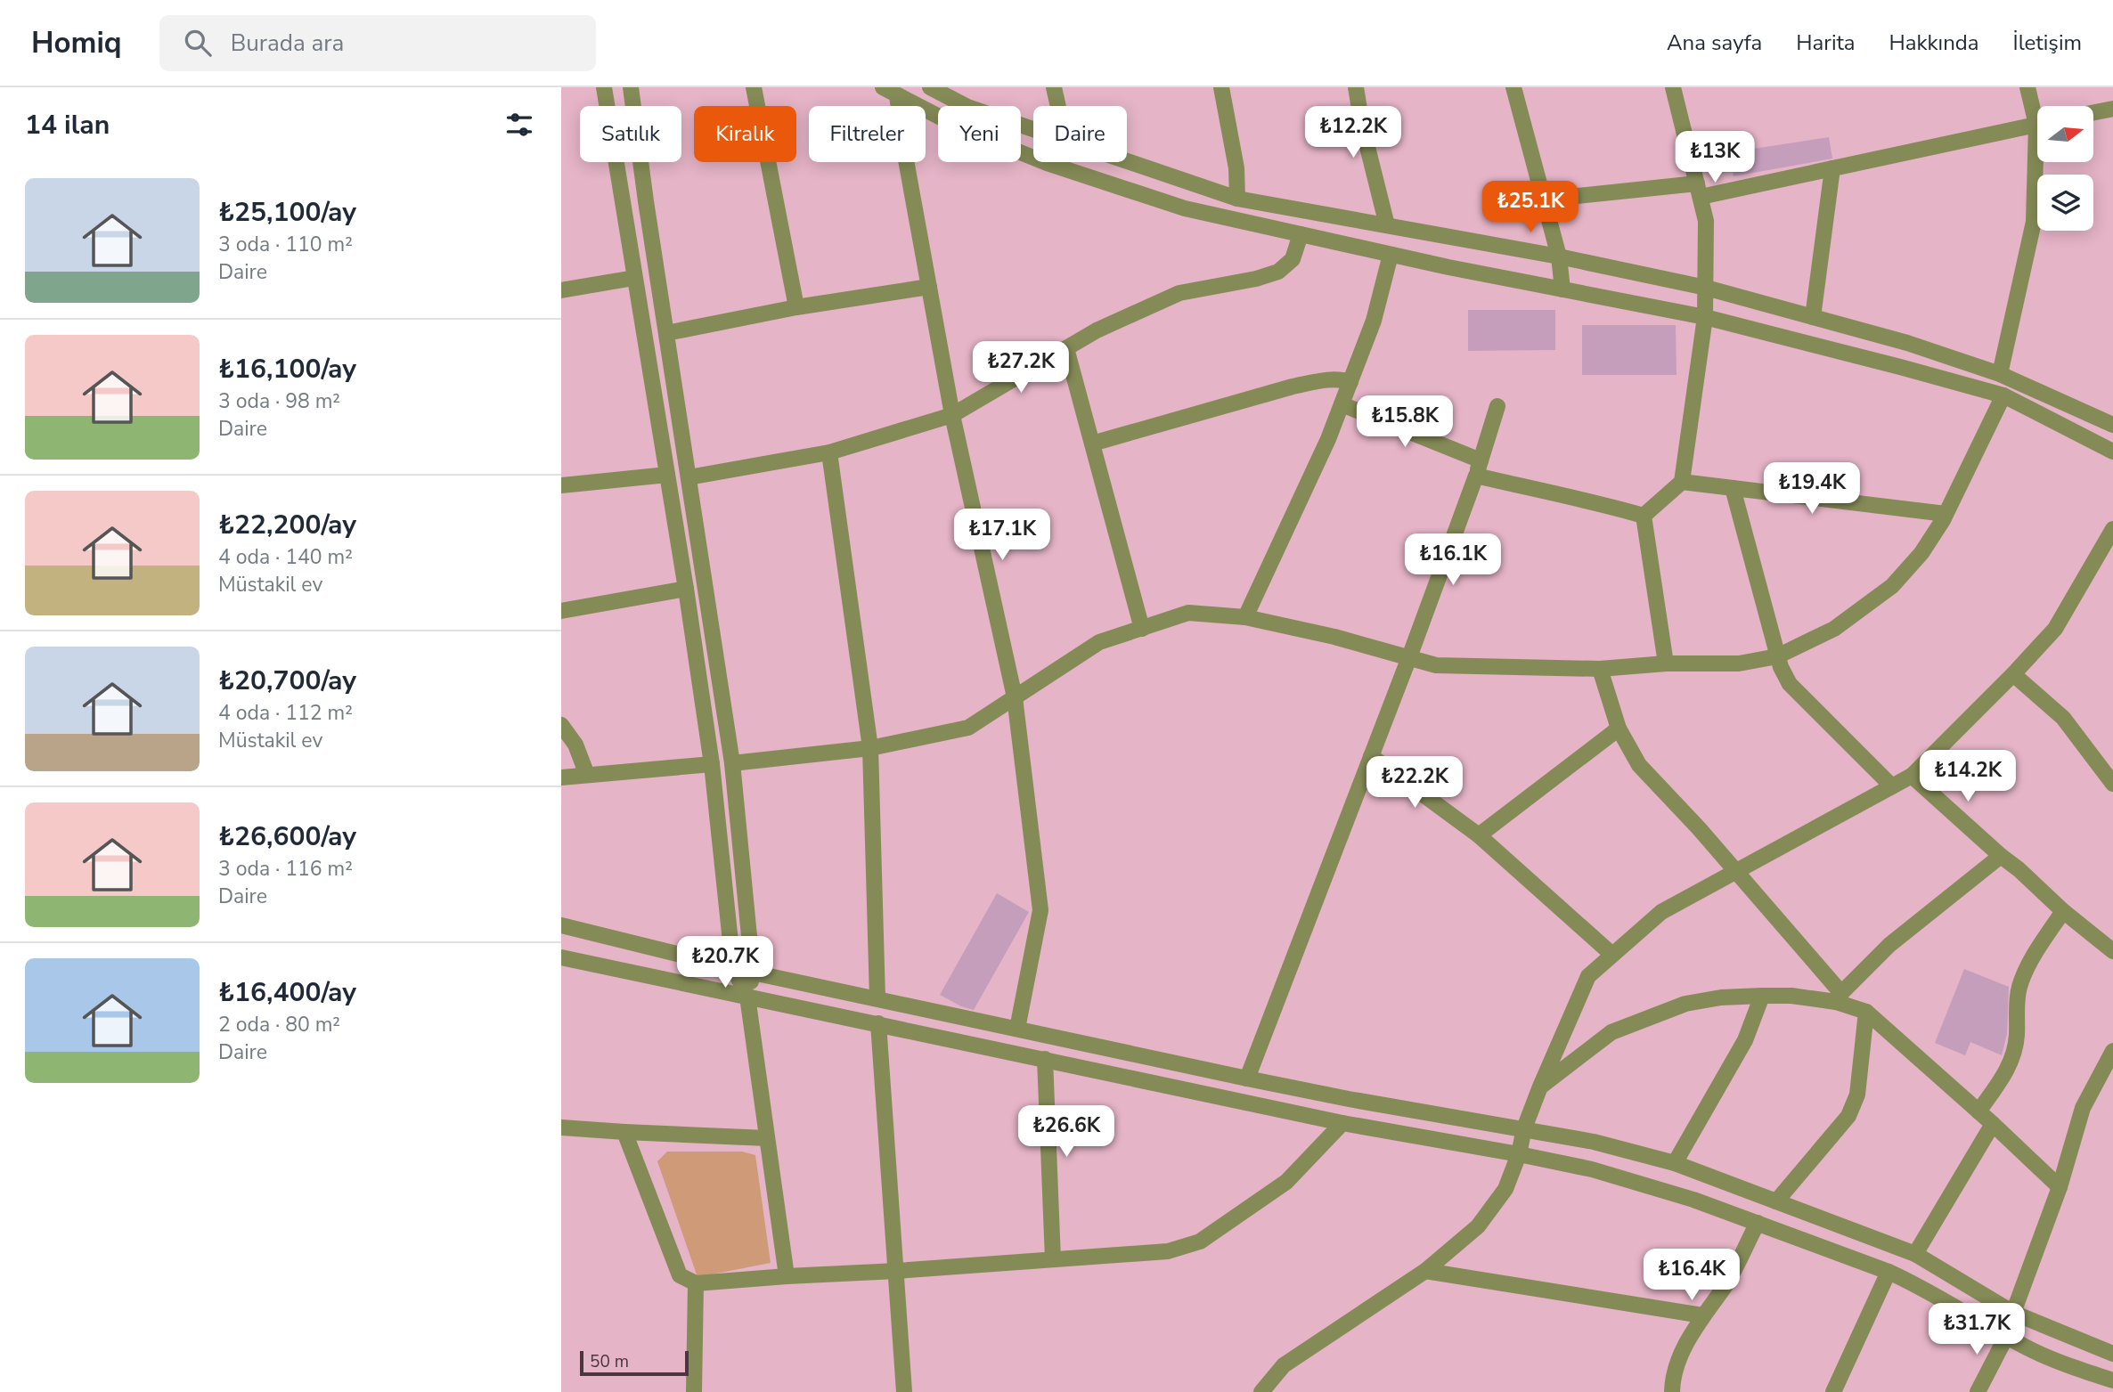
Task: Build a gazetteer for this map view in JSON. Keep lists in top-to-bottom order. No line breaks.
{"scale_bar":"50 m","north":"right","page":{"header":"Homiq","search":"Burada ara","nav":["Ana sayfa","Harita","Hakkında","İletişim"],"heading":"14 ilan","price":["₺12.2K","₺13K","₺25.1K","₺27.2K","₺15.8K","₺19.4K","₺17.1K","₺16.1K","₺14.2K","₺22.2K","₺20.7K","₺26.6K","₺16.4K","₺31.7K"],"chip":["Satılık","Kiralık","Filtreler","Yeni","Daire"],"list":[{"name":"₺25,100/ay","note":"3 oda · 110 m² · Daire"},{"name":"₺16,100/ay","note":"3 oda · 98 m² · Daire"},{"name":"₺22,200/ay","note":"4 oda · 140 m² · Müstakil ev"},{"name":"₺20,700/ay","note":"4 oda · 112 m² · Müstakil ev"},{"name":"₺26,600/ay","note":"3 oda · 116 m² · Daire"},{"name":"₺16,400/ay","note":"2 oda · 80 m² · Daire"}],"scale":"50 m"}}
